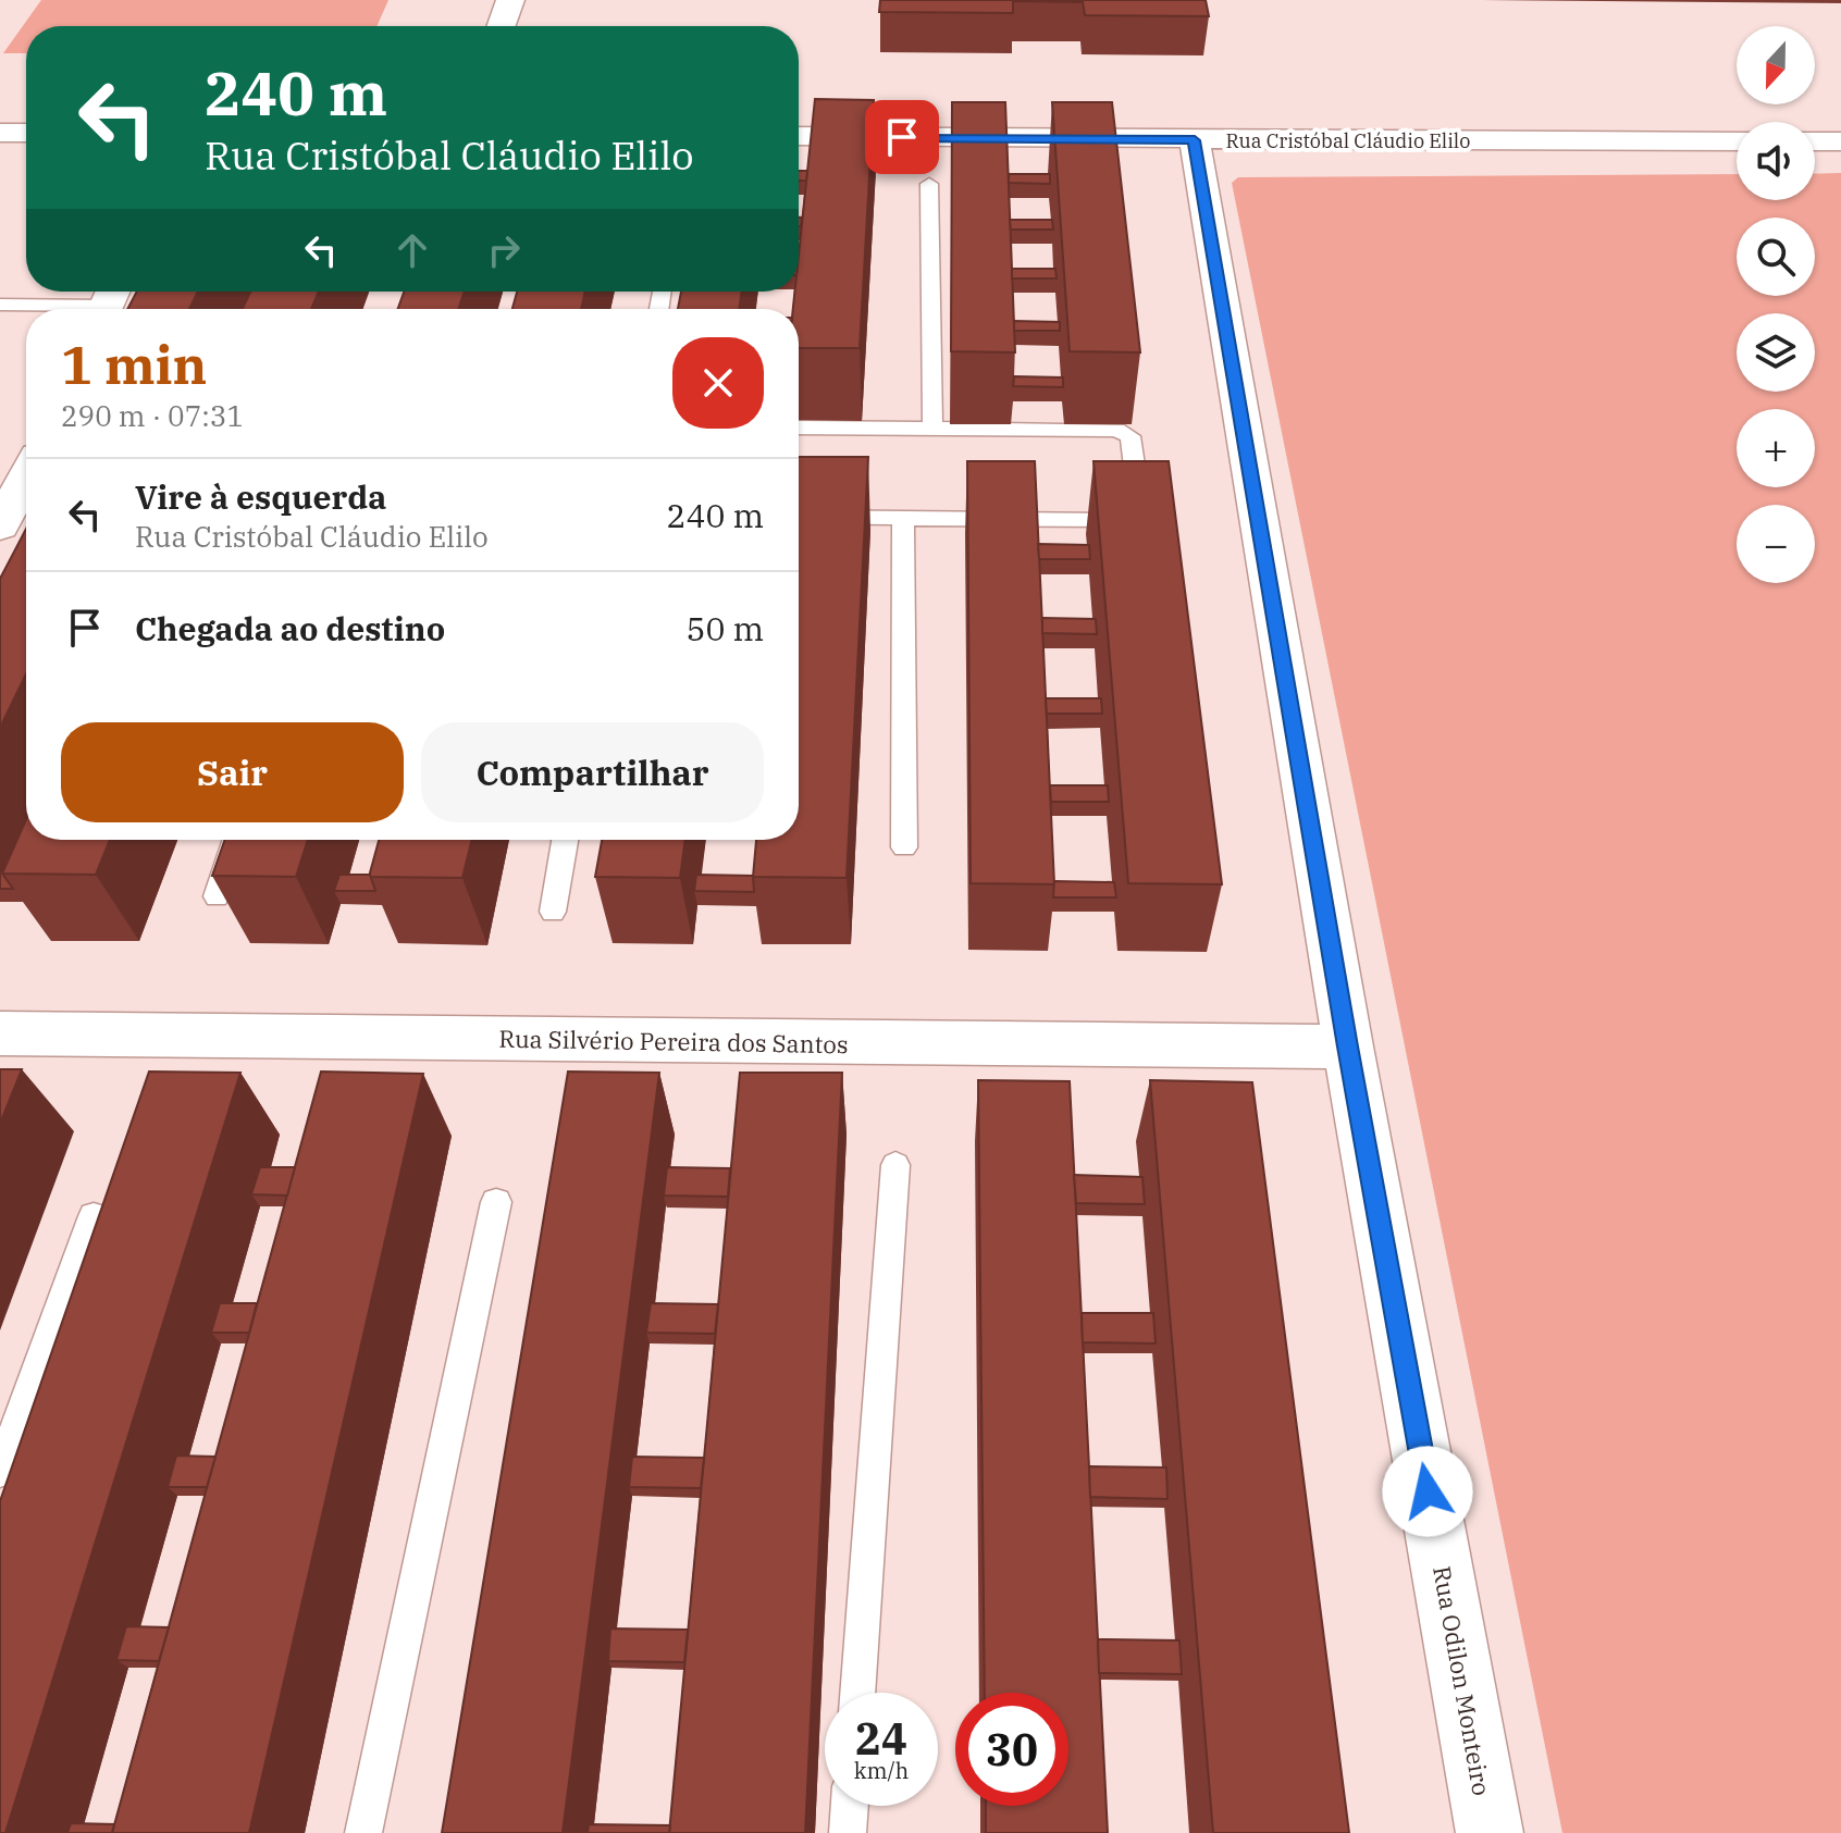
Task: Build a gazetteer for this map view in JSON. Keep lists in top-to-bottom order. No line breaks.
{"streets":{"street":["Rua Cristóbal Cláudio Elilo","Rua Silvério Pereira dos Santos","Rua Odilon Monteiro"]},"crossings":[["Rua Cristóbal Cláudio Elilo","Rua Odilon Monteiro"],["Rua Silvério Pereira dos Santos","Rua Odilon Monteiro"]],"north":"bottom","page":{"map_buttons":["+","−"],"turn":["240 m","Rua Cristóbal Cláudio Elilo"],"heading":["1 min","290 m · 07:31"],"list":[{"name":"Vire à esquerda","note":"Rua Cristóbal Cláudio Elilo","value":"240 m"},{"name":"Chegada ao destino","value":"50 m"}],"buttons":["Sair","Compartilhar"],"speed":"24 km/h","limit":"30"}}
